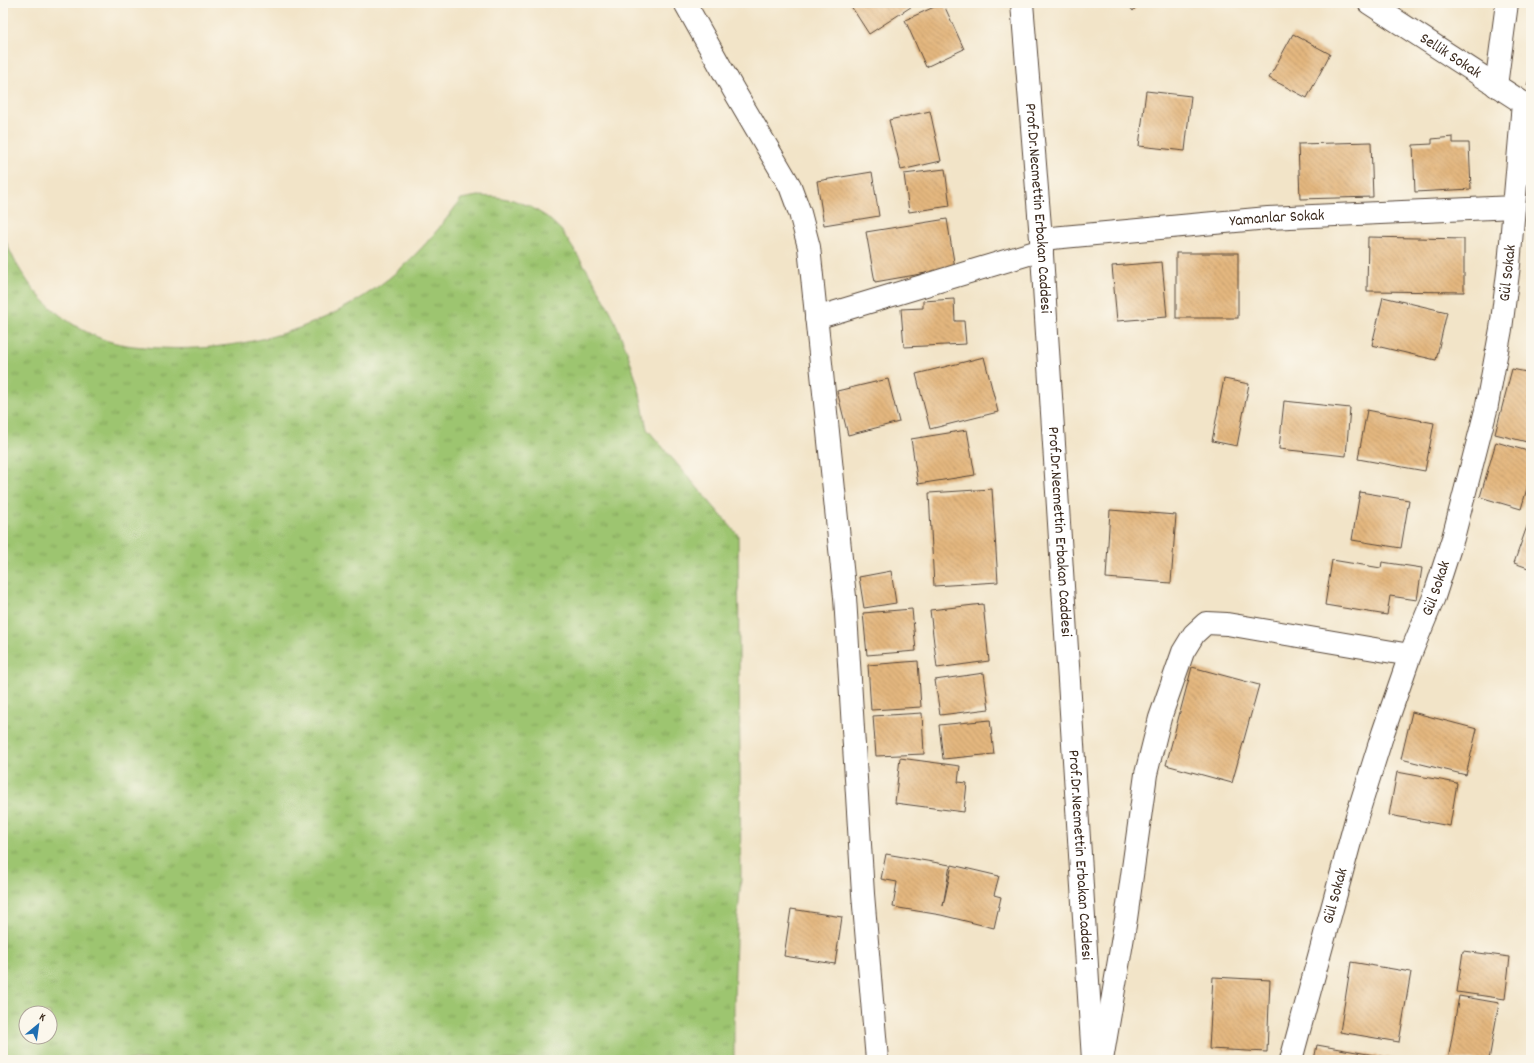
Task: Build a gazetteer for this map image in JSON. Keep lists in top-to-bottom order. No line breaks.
{"streets":{"street":["Sellik Sokak","Prof.Dr.Necmettin Erbakan Caddesi","Yamanlar Sokak","Gül Sokak"]},"crossings":[["Sellik Sokak","Gül Sokak"],["Prof.Dr.Necmettin Erbakan Caddesi","Yamanlar Sokak"],["Yamanlar Sokak","Gül Sokak"]],"north":"top right"}
